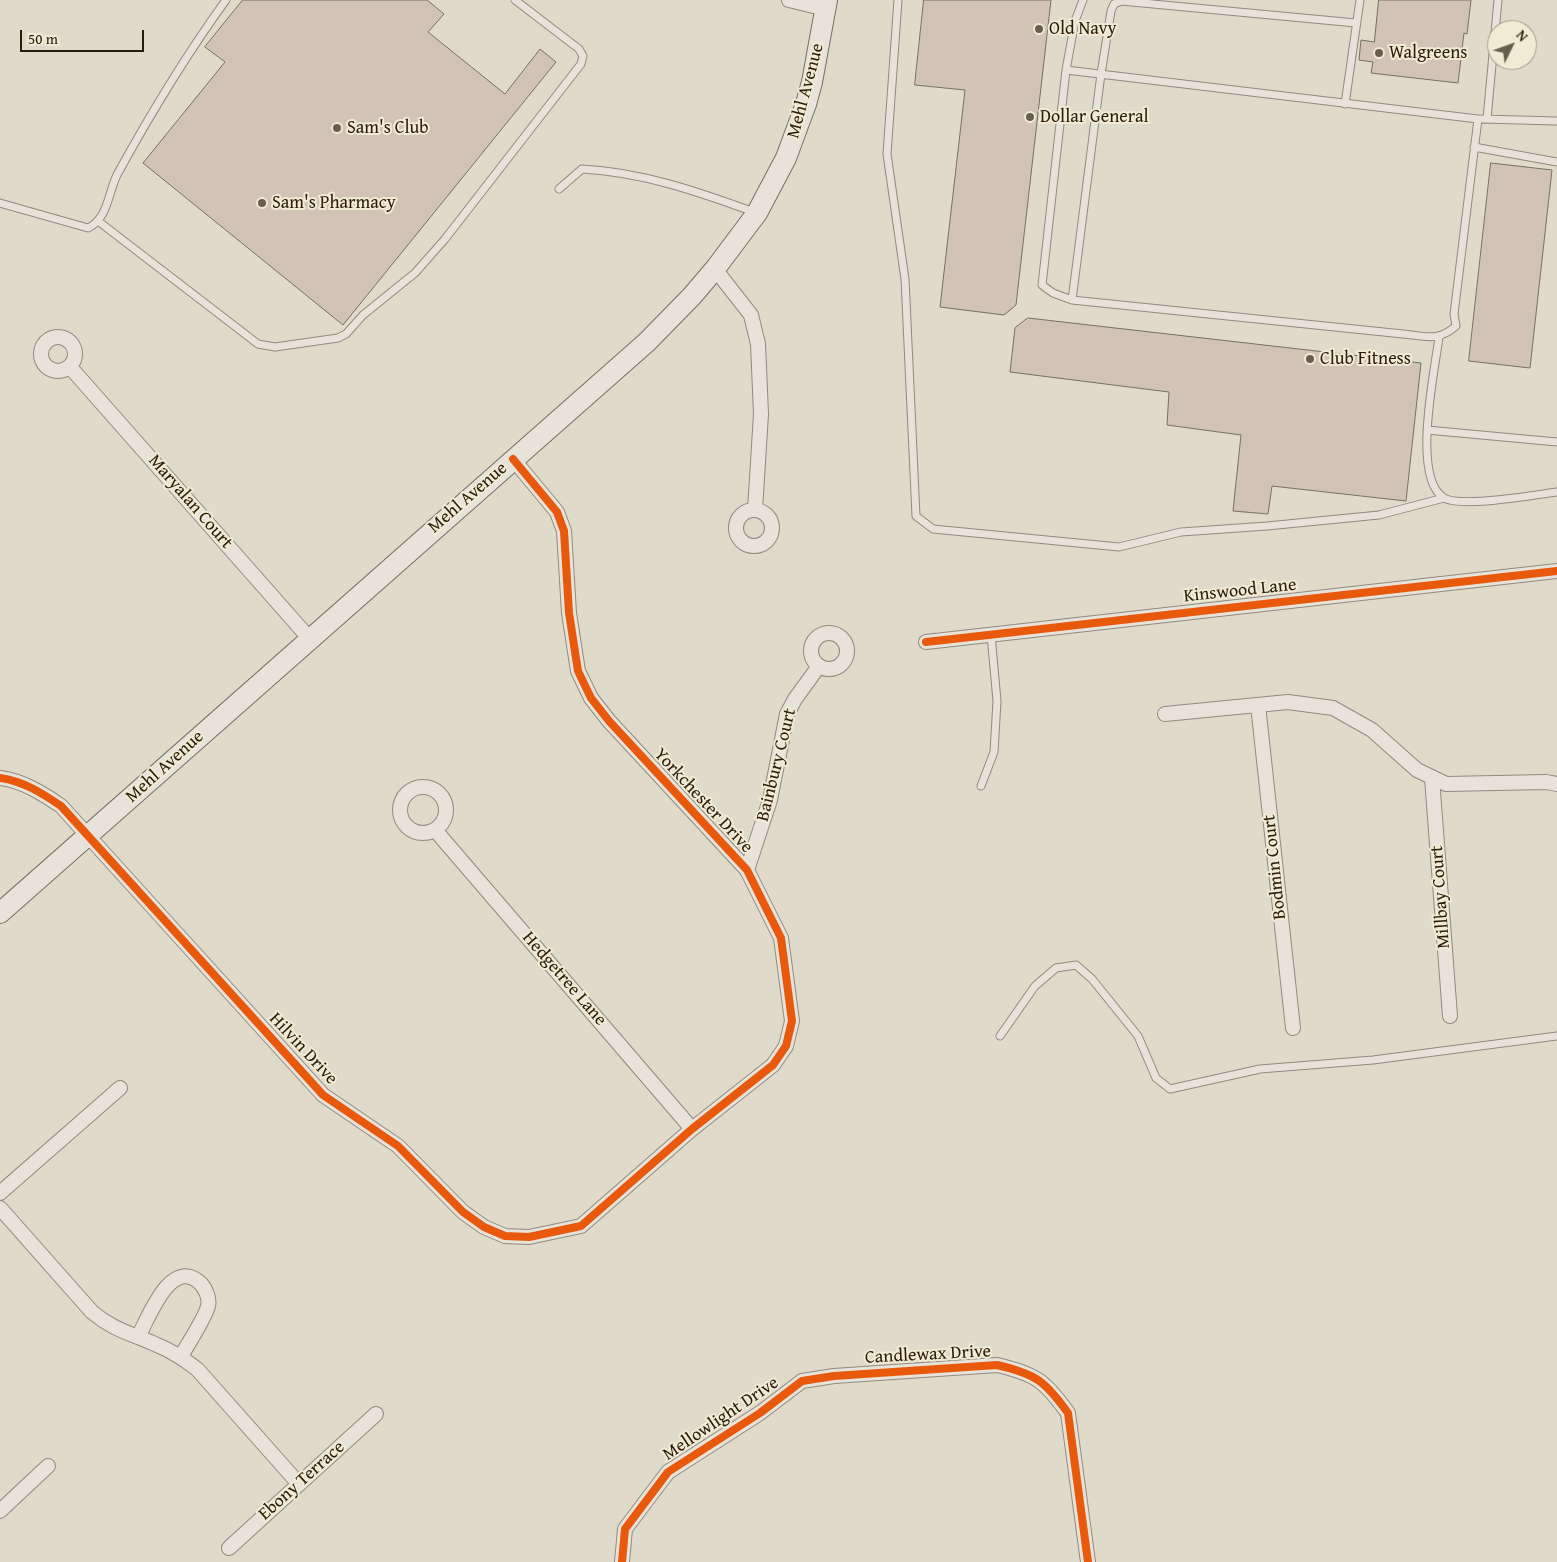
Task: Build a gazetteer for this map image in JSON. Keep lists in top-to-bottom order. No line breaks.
{"streets":{"street":["Mehl Avenue","Maryalan Court","Kinswood Lane","Bainbury Court","Yorkchester Drive","Bodmin Court","Millbay Court","Hedgetree Lane","Hilvin Drive","Candlewax Drive","Mellowlight Drive","Ebony Terrace"]},"crossings":[["Mehl Avenue","Maryalan Court"],["Mehl Avenue","Yorkchester Drive"],["Mehl Avenue","Hilvin Drive"],["Bainbury Court","Yorkchester Drive"],["Yorkchester Drive","Hedgetree Lane"],["Yorkchester Drive","Hilvin Drive"],["Candlewax Drive","Mellowlight Drive"]],"places":["Old Navy","Walgreens","Dollar General","Sam's Club","Sam's Pharmacy","Club Fitness"],"scale_bar":"50 m","north":"top right"}
